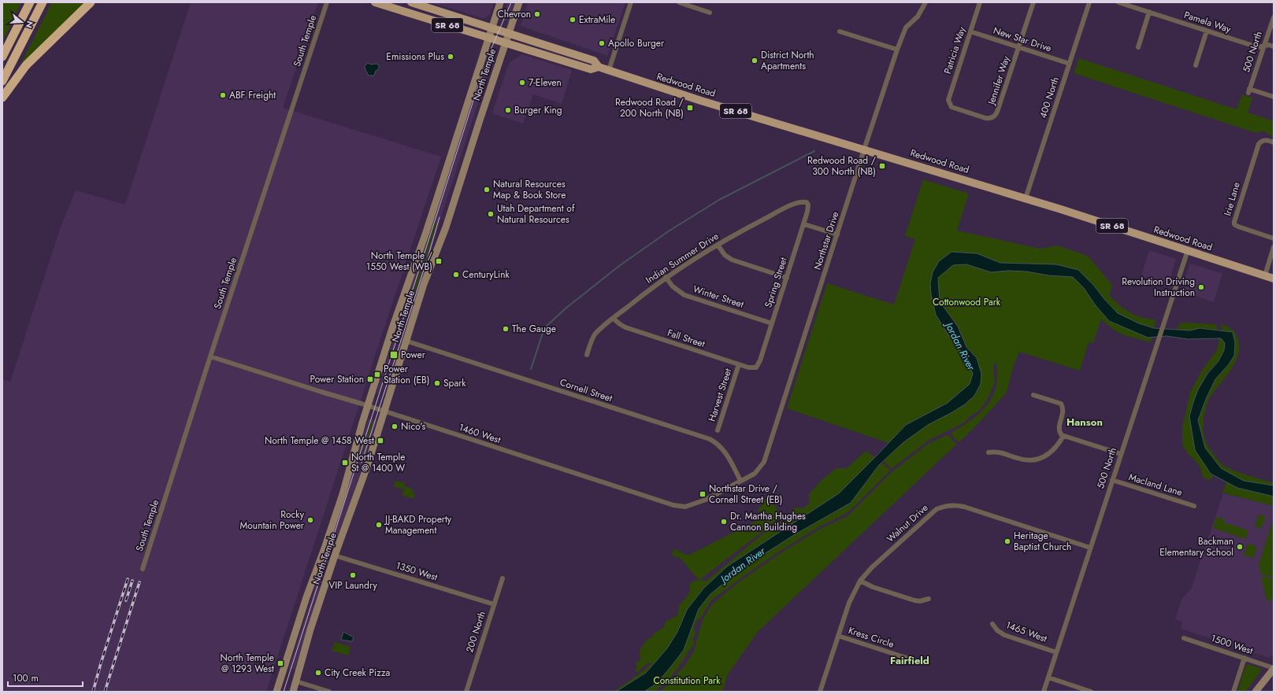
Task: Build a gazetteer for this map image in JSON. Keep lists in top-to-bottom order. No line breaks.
{"streets":{"main road":["SR 68","North Temple","Redwood Road"],"street":["Pamela Way","New Star Drive","South Temple","Patricia Way","500 North","Jennifer Way","400 North","Irie Lane","Northstar Drive","Indian Summer Drive","Spring Street","Winter Street","Fall Street","Cornell Street","Harvest Street","1460 West","Macland Lane","Walnut Drive","1350 West","200 North","1465 West","Kress Circle","1500 West"]},"crossings":[["Pamela Way","500 North"],["New Star Drive","Patricia Way"],["New Star Drive","Jennifer Way"],["New Star Drive","400 North"],["South Temple","1460 West"],["Patricia Way","Jennifer Way"],["500 North","Redwood Road"],["500 North","Macland Lane"],["500 North","Walnut Drive"],["500 North","1465 West"],["North Temple","Redwood Road"],["North Temple","Cornell Street"],["North Temple","1460 West"],["North Temple","1350 West"],["Redwood Road","400 North"],["Redwood Road","Northstar Drive"],["Northstar Drive","Cornell Street"],["Northstar Drive","1460 West"],["Indian Summer Drive","Spring Street"],["Indian Summer Drive","Winter Street"],["Indian Summer Drive","Fall Street"],["Spring Street","Winter Street"],["Spring Street","Fall Street"],["Fall Street","Harvest Street"],["Cornell Street","1460 West"],["Walnut Drive","Kress Circle"],["1350 West","200 North"]],"districts":["Hanson","Fairfield"],"water":["Jordan River"],"parks":["Cottonwood Park","Constitution Park"],"places":{"other":["Chevron","ExtraMile","Apollo Burger","Emissions Plus","District North Apartments","7-Eleven","ABF Freight","Burger King","Natural Resources Map & Book Store","Utah Department of Natural Resources","CenturyLink","Revolution Driving Instruction","The Gauge","Spark","Nico's","Rocky Mountain Power","Dr. Martha Hughes Cannon Building","JJ-BAKD Property Management","Heritage Baptist Church","Backman Elementary School","VIP Laundry","City Creek Pizza"],"transit":["Redwood Road / 200 North (NB)","Redwood Road / 300 North (NB)","North Temple / 1550 West (WB)","Power","Power Station (EB)","Power Station","North Temple @ 1458 West","North Temple St @ 1400 W","Northstar Drive / Cornell Street (EB)","North Temple @ 1293 West"]},"scale_bar":"100 m","north":"right"}
